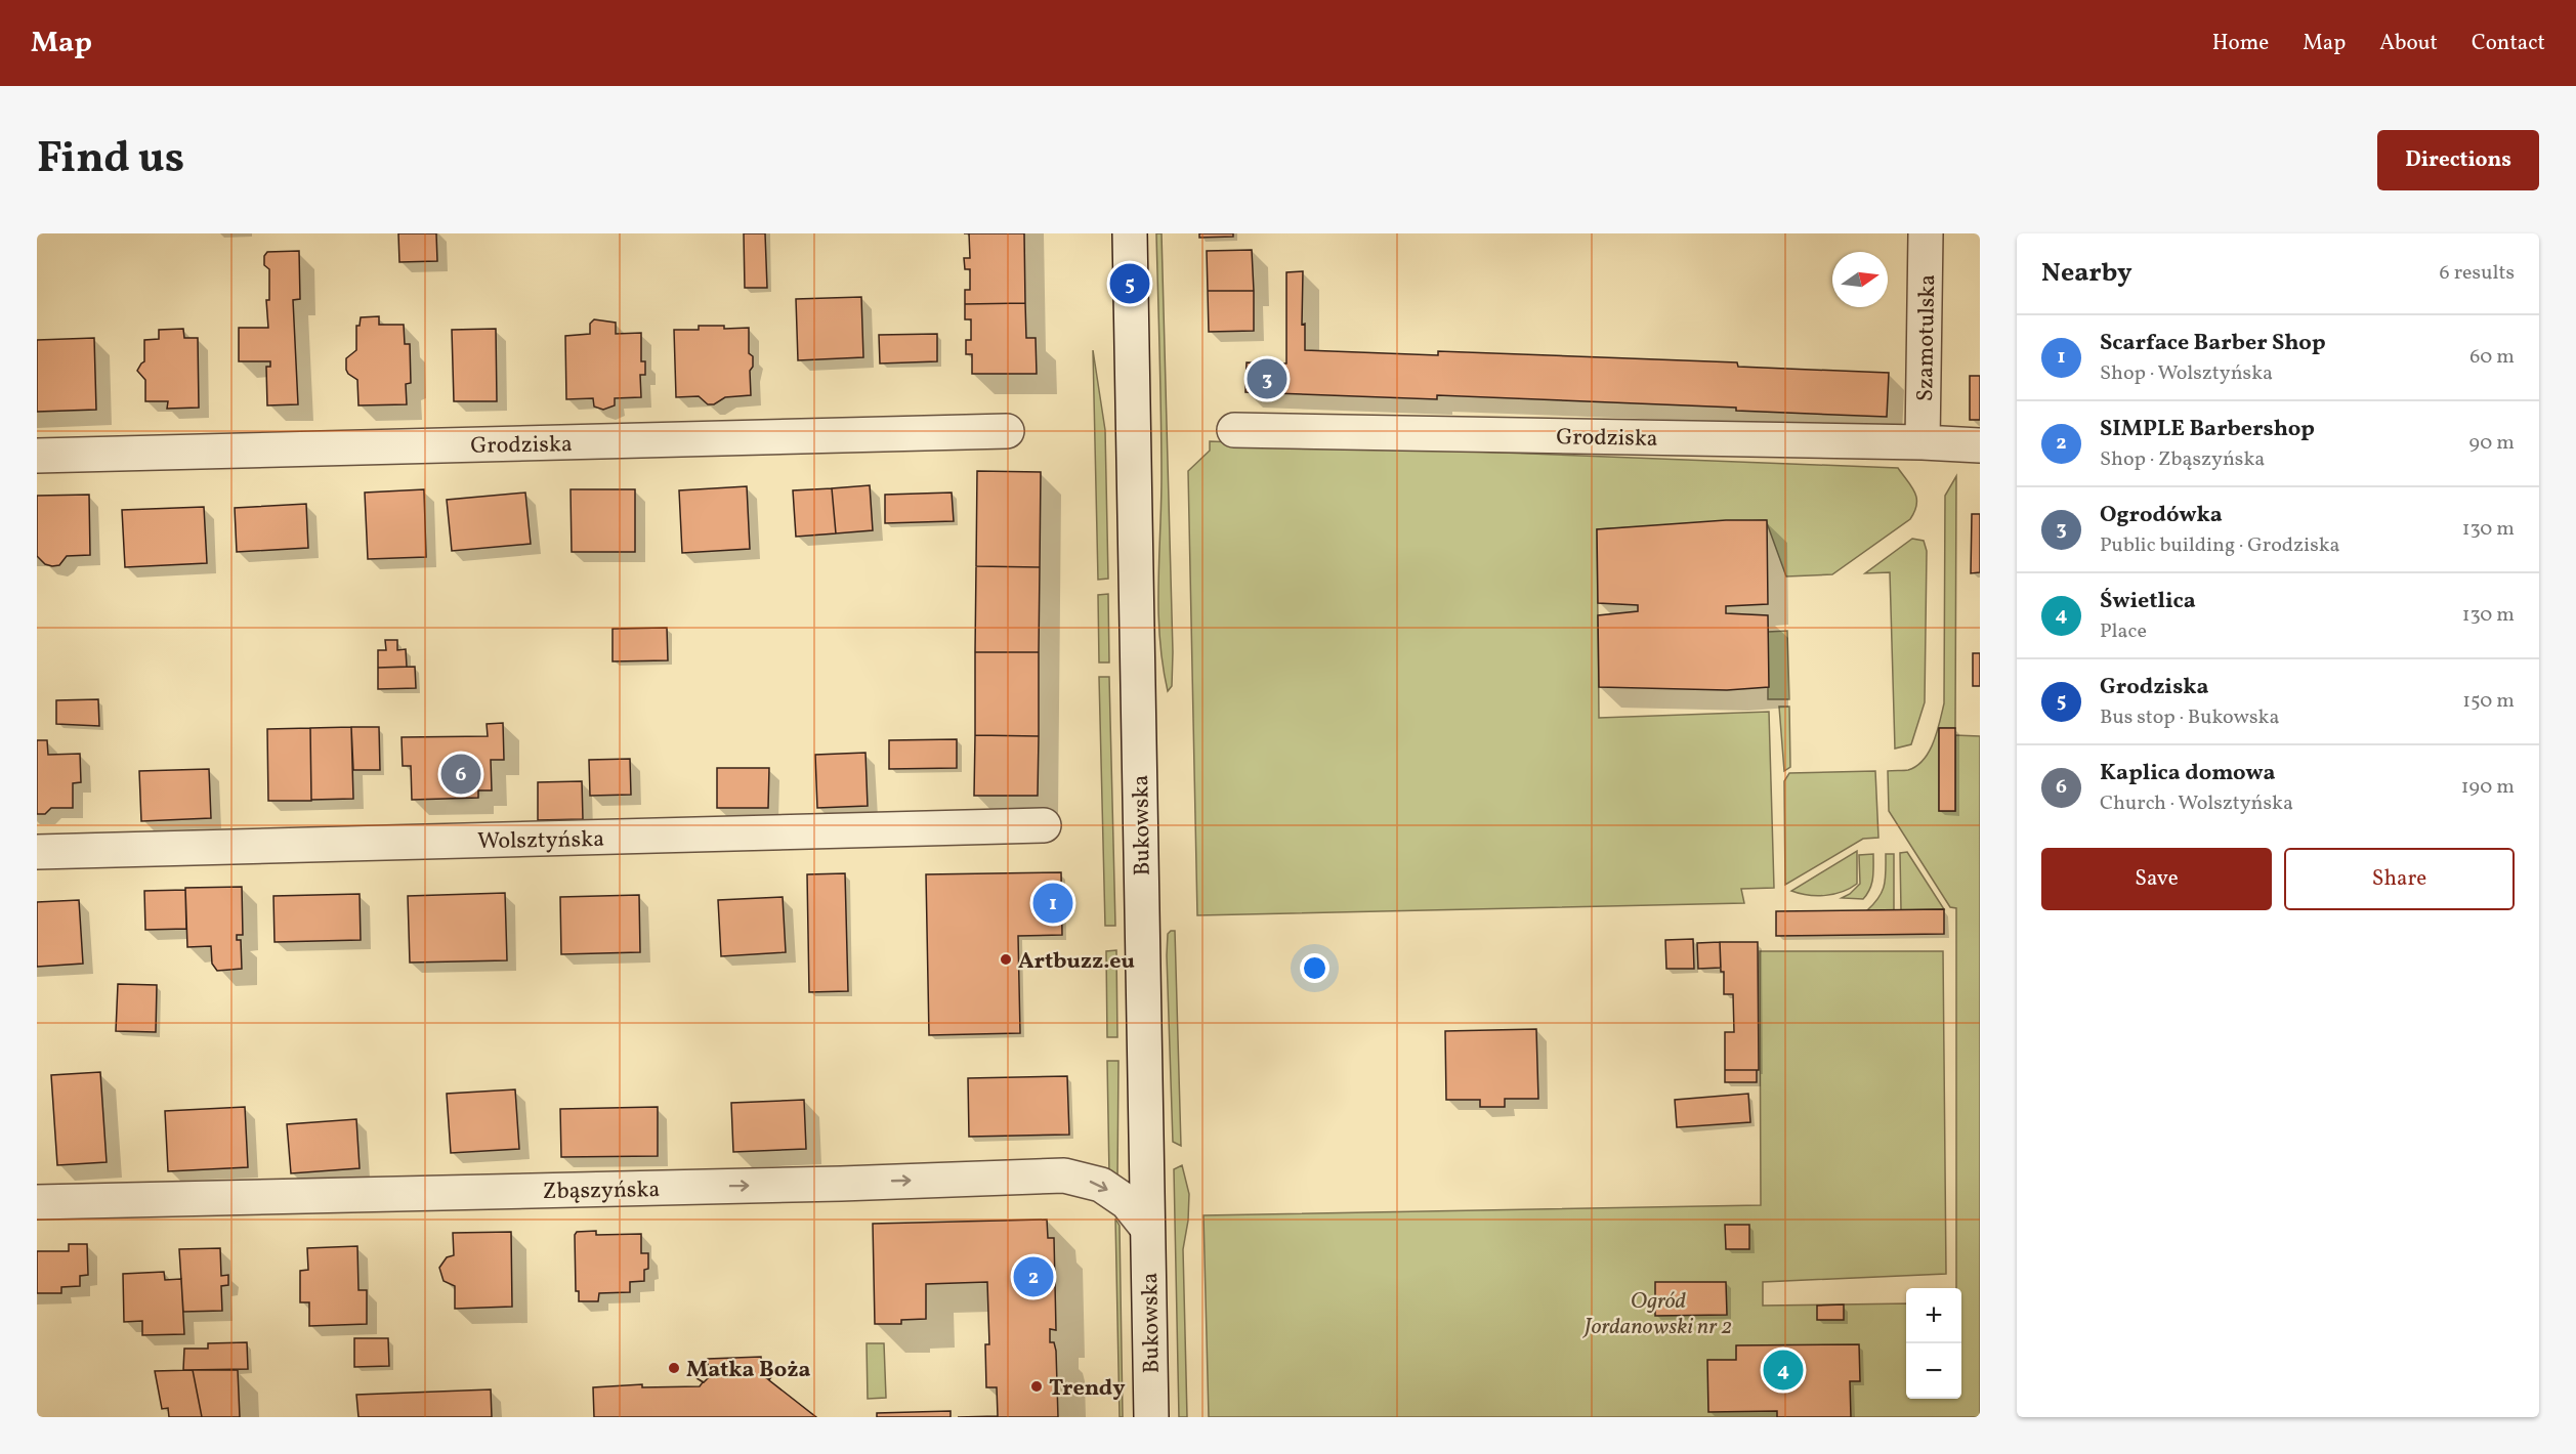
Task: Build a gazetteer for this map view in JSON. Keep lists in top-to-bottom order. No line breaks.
{"streets":{"street":["Szamotulska","Grodziska","Bukowska","Wolsztyńska","Zbąszyńska"]},"crossings":[["Szamotulska","Grodziska"],["Bukowska","Zbąszyńska"]],"one_way":["Zbąszyńska"],"parks":["Ogród Jordanowski nr 2"],"places":["Artbuzz.eu","Matka Boża","Trendy"],"north":"right","page":{"header":"Map","nav":["Home","Map","About","Contact"],"title":"Find us","buttons":["Directions",["Save","Share"]],"heading":["Nearby","6 results"],"pins":["5","3","6","1","2","4"],"list":[{"mark":"1","name":"Scarface Barber Shop","note":"Shop · Wolsztyńska","value":"60 m"},{"mark":"2","name":"SIMPLE Barbershop","note":"Shop · Zbąszyńska","value":"90 m"},{"mark":"3","name":"Ogrodówka","note":"Public building · Grodziska","value":"130 m"},{"mark":"4","name":"Świetlica","note":"Place","value":"130 m"},{"mark":"5","name":"Grodziska","note":"Bus stop · Bukowska","value":"150 m"},{"mark":"6","name":"Kaplica domowa","note":"Church · Wolsztyńska","value":"190 m"}],"map_buttons":["+","−"]}}
